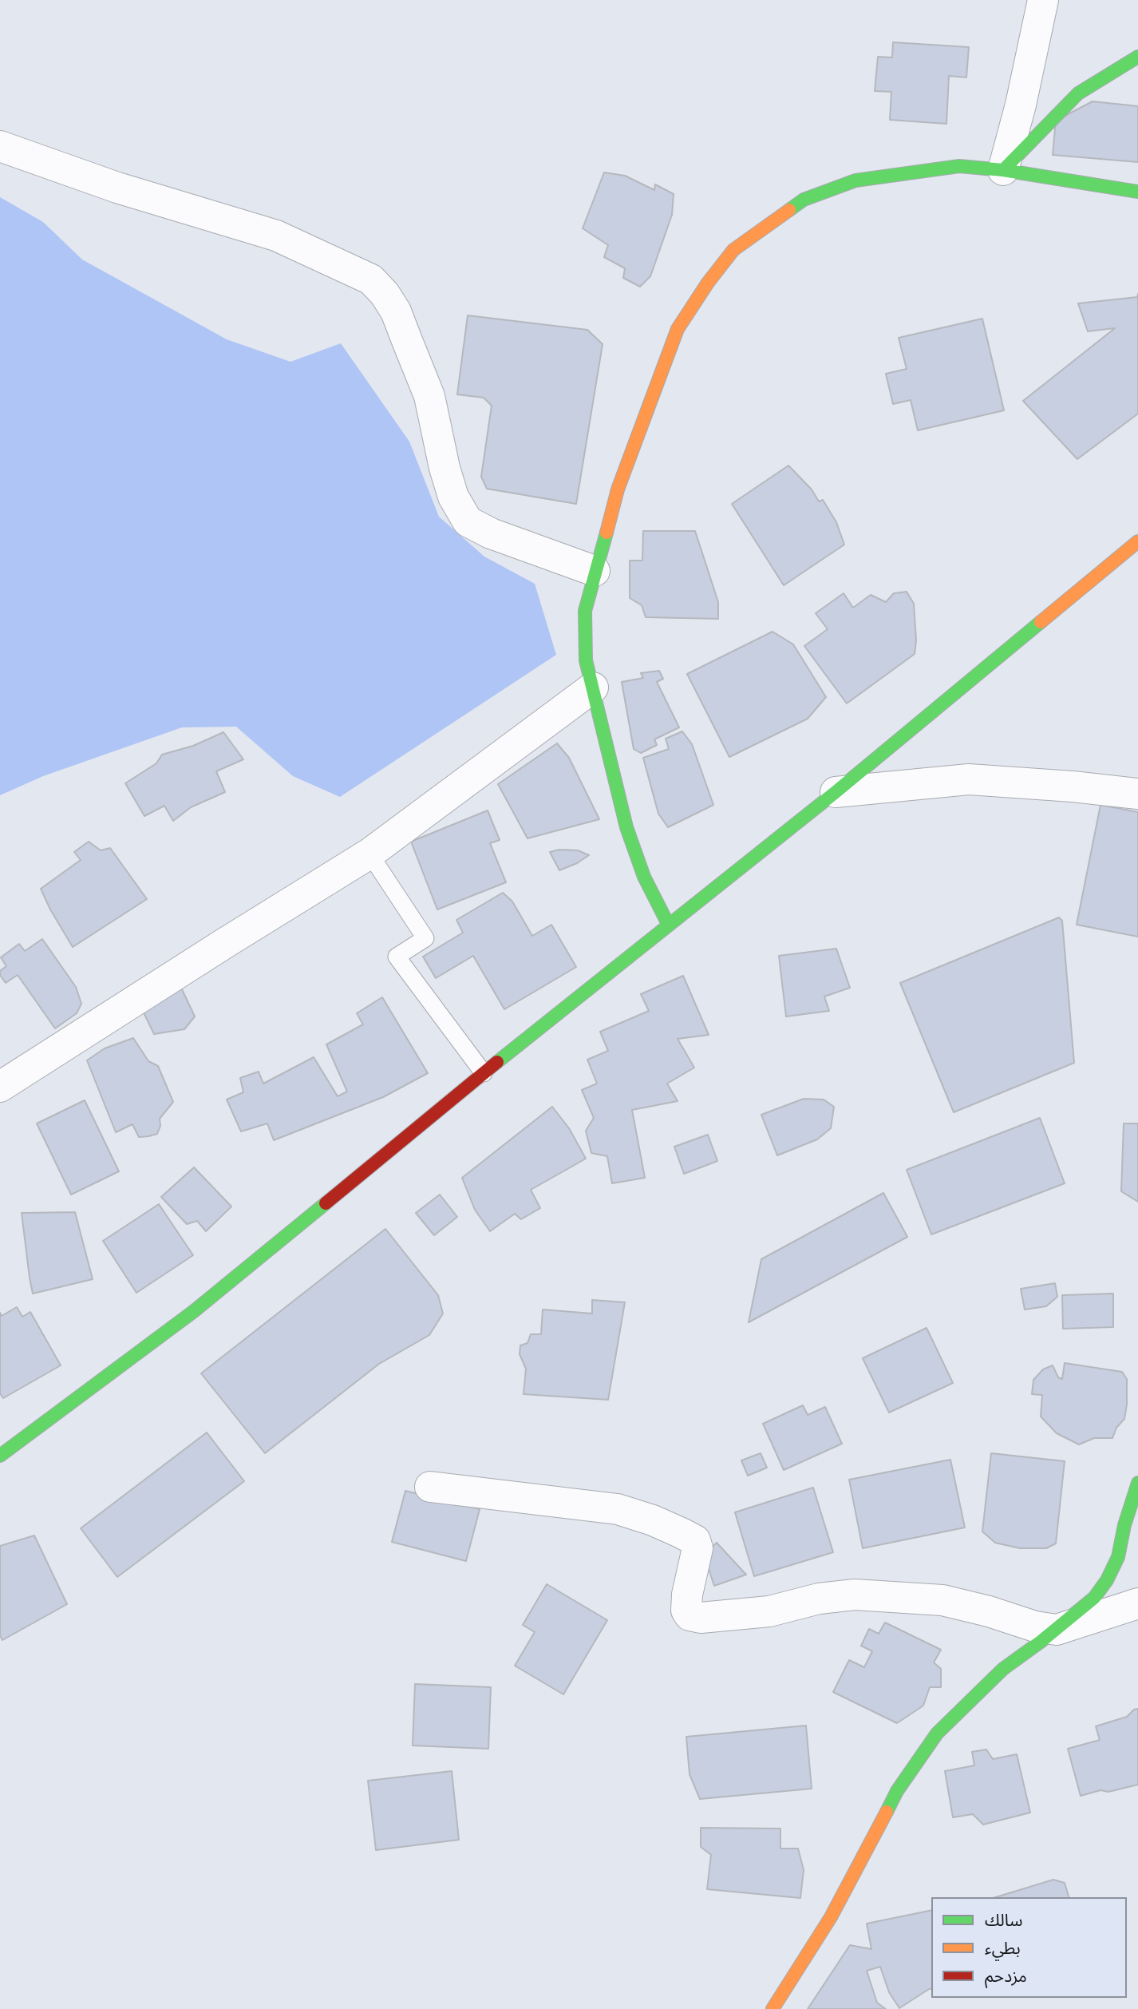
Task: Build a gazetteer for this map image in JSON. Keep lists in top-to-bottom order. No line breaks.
{"legend":["سالك","بطيء","مزدحم"]}
